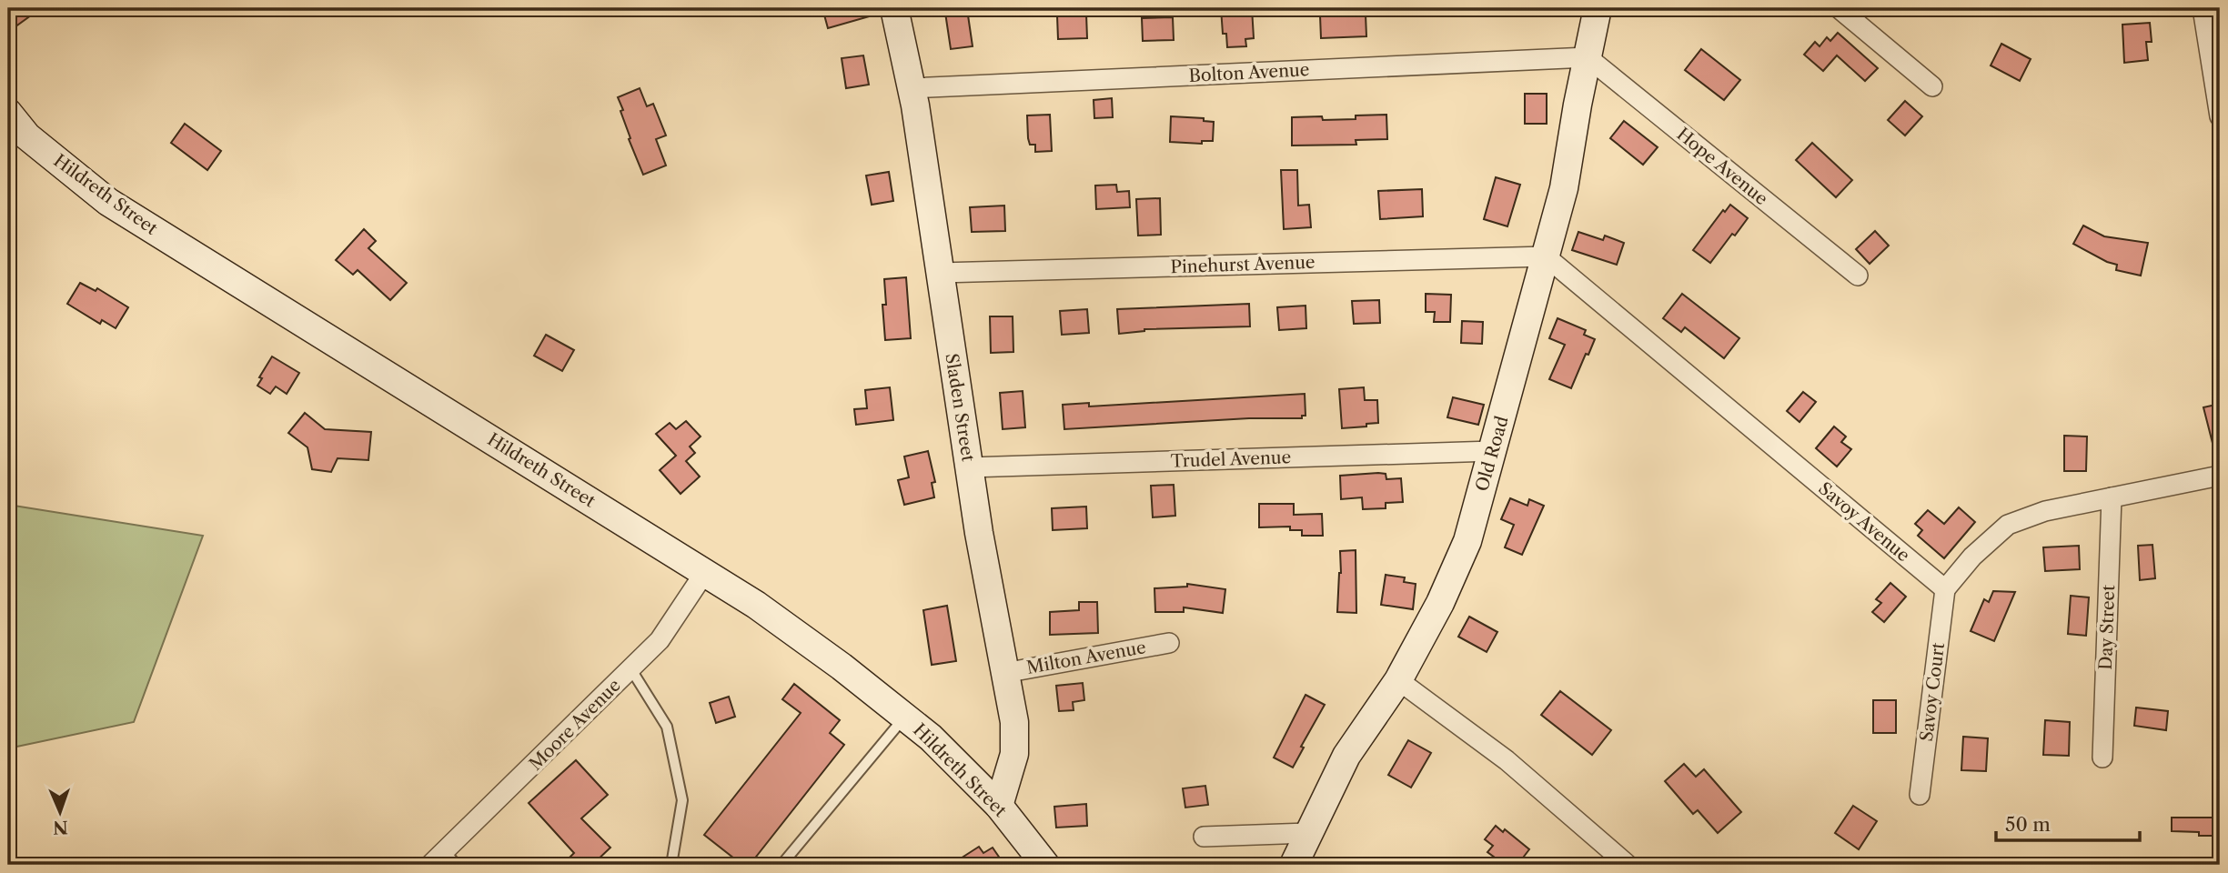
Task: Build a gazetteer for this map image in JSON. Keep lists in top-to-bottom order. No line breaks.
{"streets":{"street":["Bolton Avenue","Hope Avenue","Hildreth Street","Pinehurst Avenue","Sladen Street","Old Road","Trudel Avenue","Savoy Avenue","Day Street","Milton Avenue","Savoy Court","Moore Avenue"]},"crossings":[["Bolton Avenue","Hope Avenue"],["Bolton Avenue","Sladen Street"],["Bolton Avenue","Old Road"],["Hope Avenue","Old Road"],["Hildreth Street","Sladen Street"],["Hildreth Street","Moore Avenue"],["Pinehurst Avenue","Sladen Street"],["Pinehurst Avenue","Old Road"],["Pinehurst Avenue","Savoy Avenue"],["Sladen Street","Trudel Avenue"],["Sladen Street","Milton Avenue"],["Old Road","Trudel Avenue"],["Old Road","Savoy Avenue"],["Savoy Avenue","Savoy Court"]],"scale_bar":"50 m","north":"bottom"}
